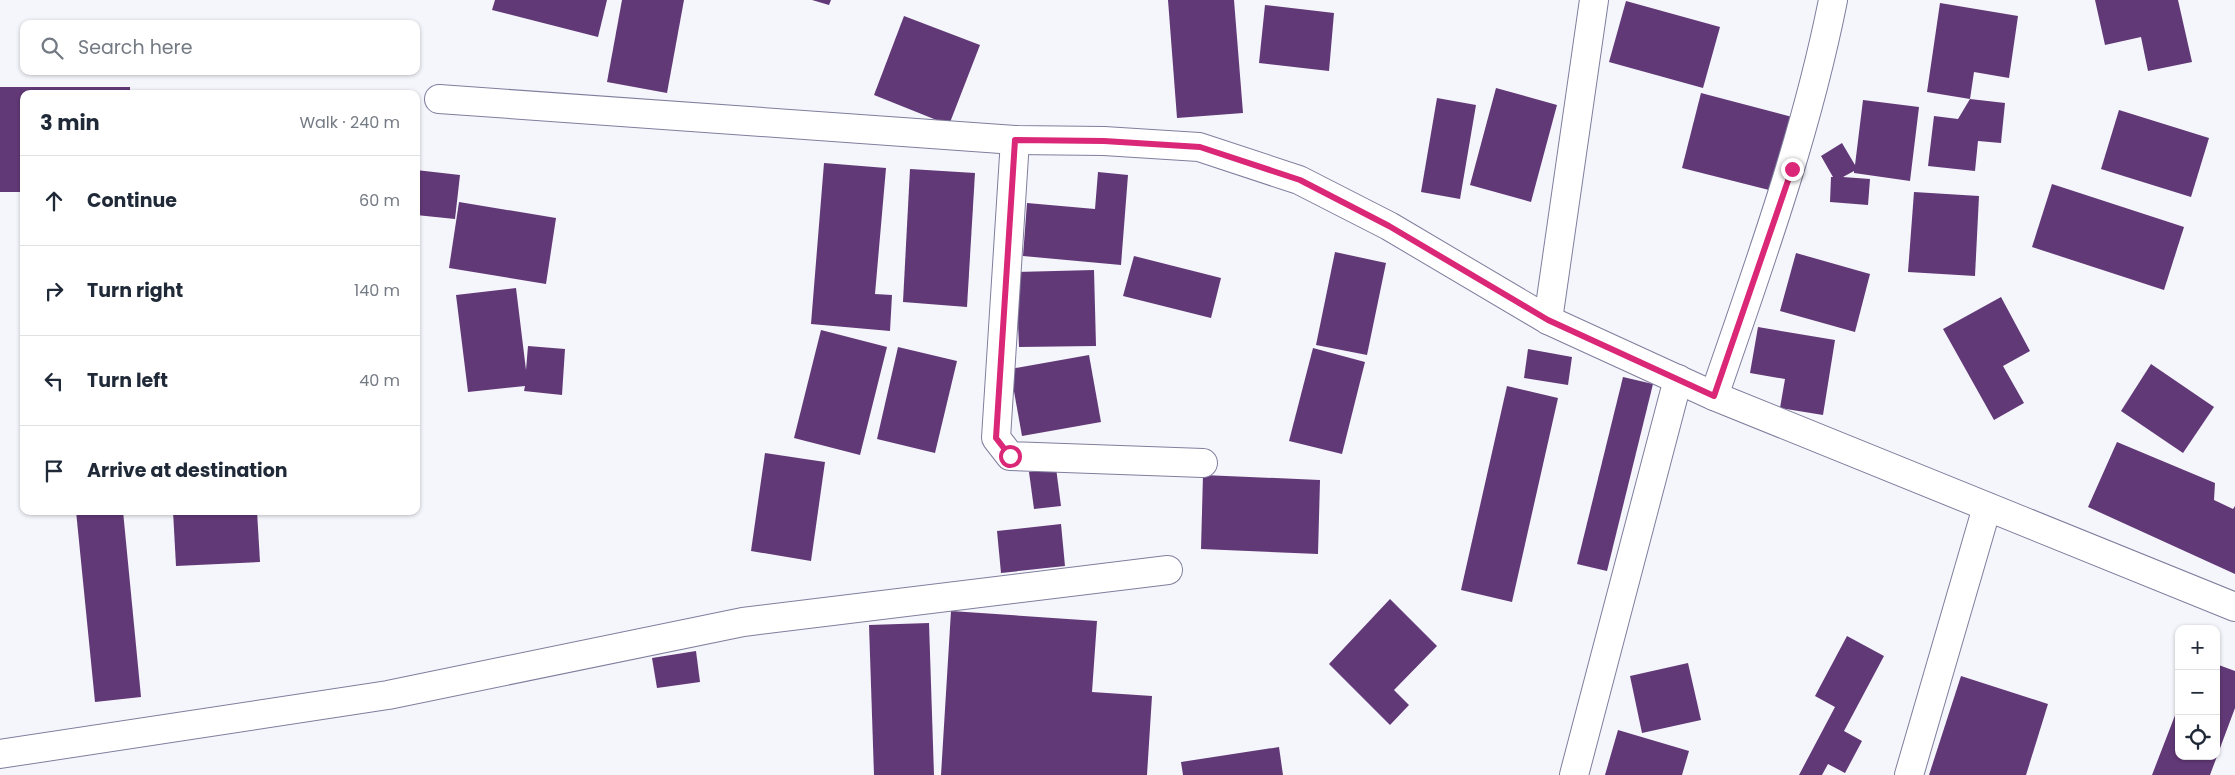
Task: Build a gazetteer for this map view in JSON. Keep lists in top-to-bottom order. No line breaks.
{"page":{"search":"Search here","heading":["3 min","Walk · 240 m"],"list":[["Continue","60 m"],["Turn right","140 m"],["Turn left","40 m"],"Arrive at destination"],"map_buttons":["+","−"]}}
